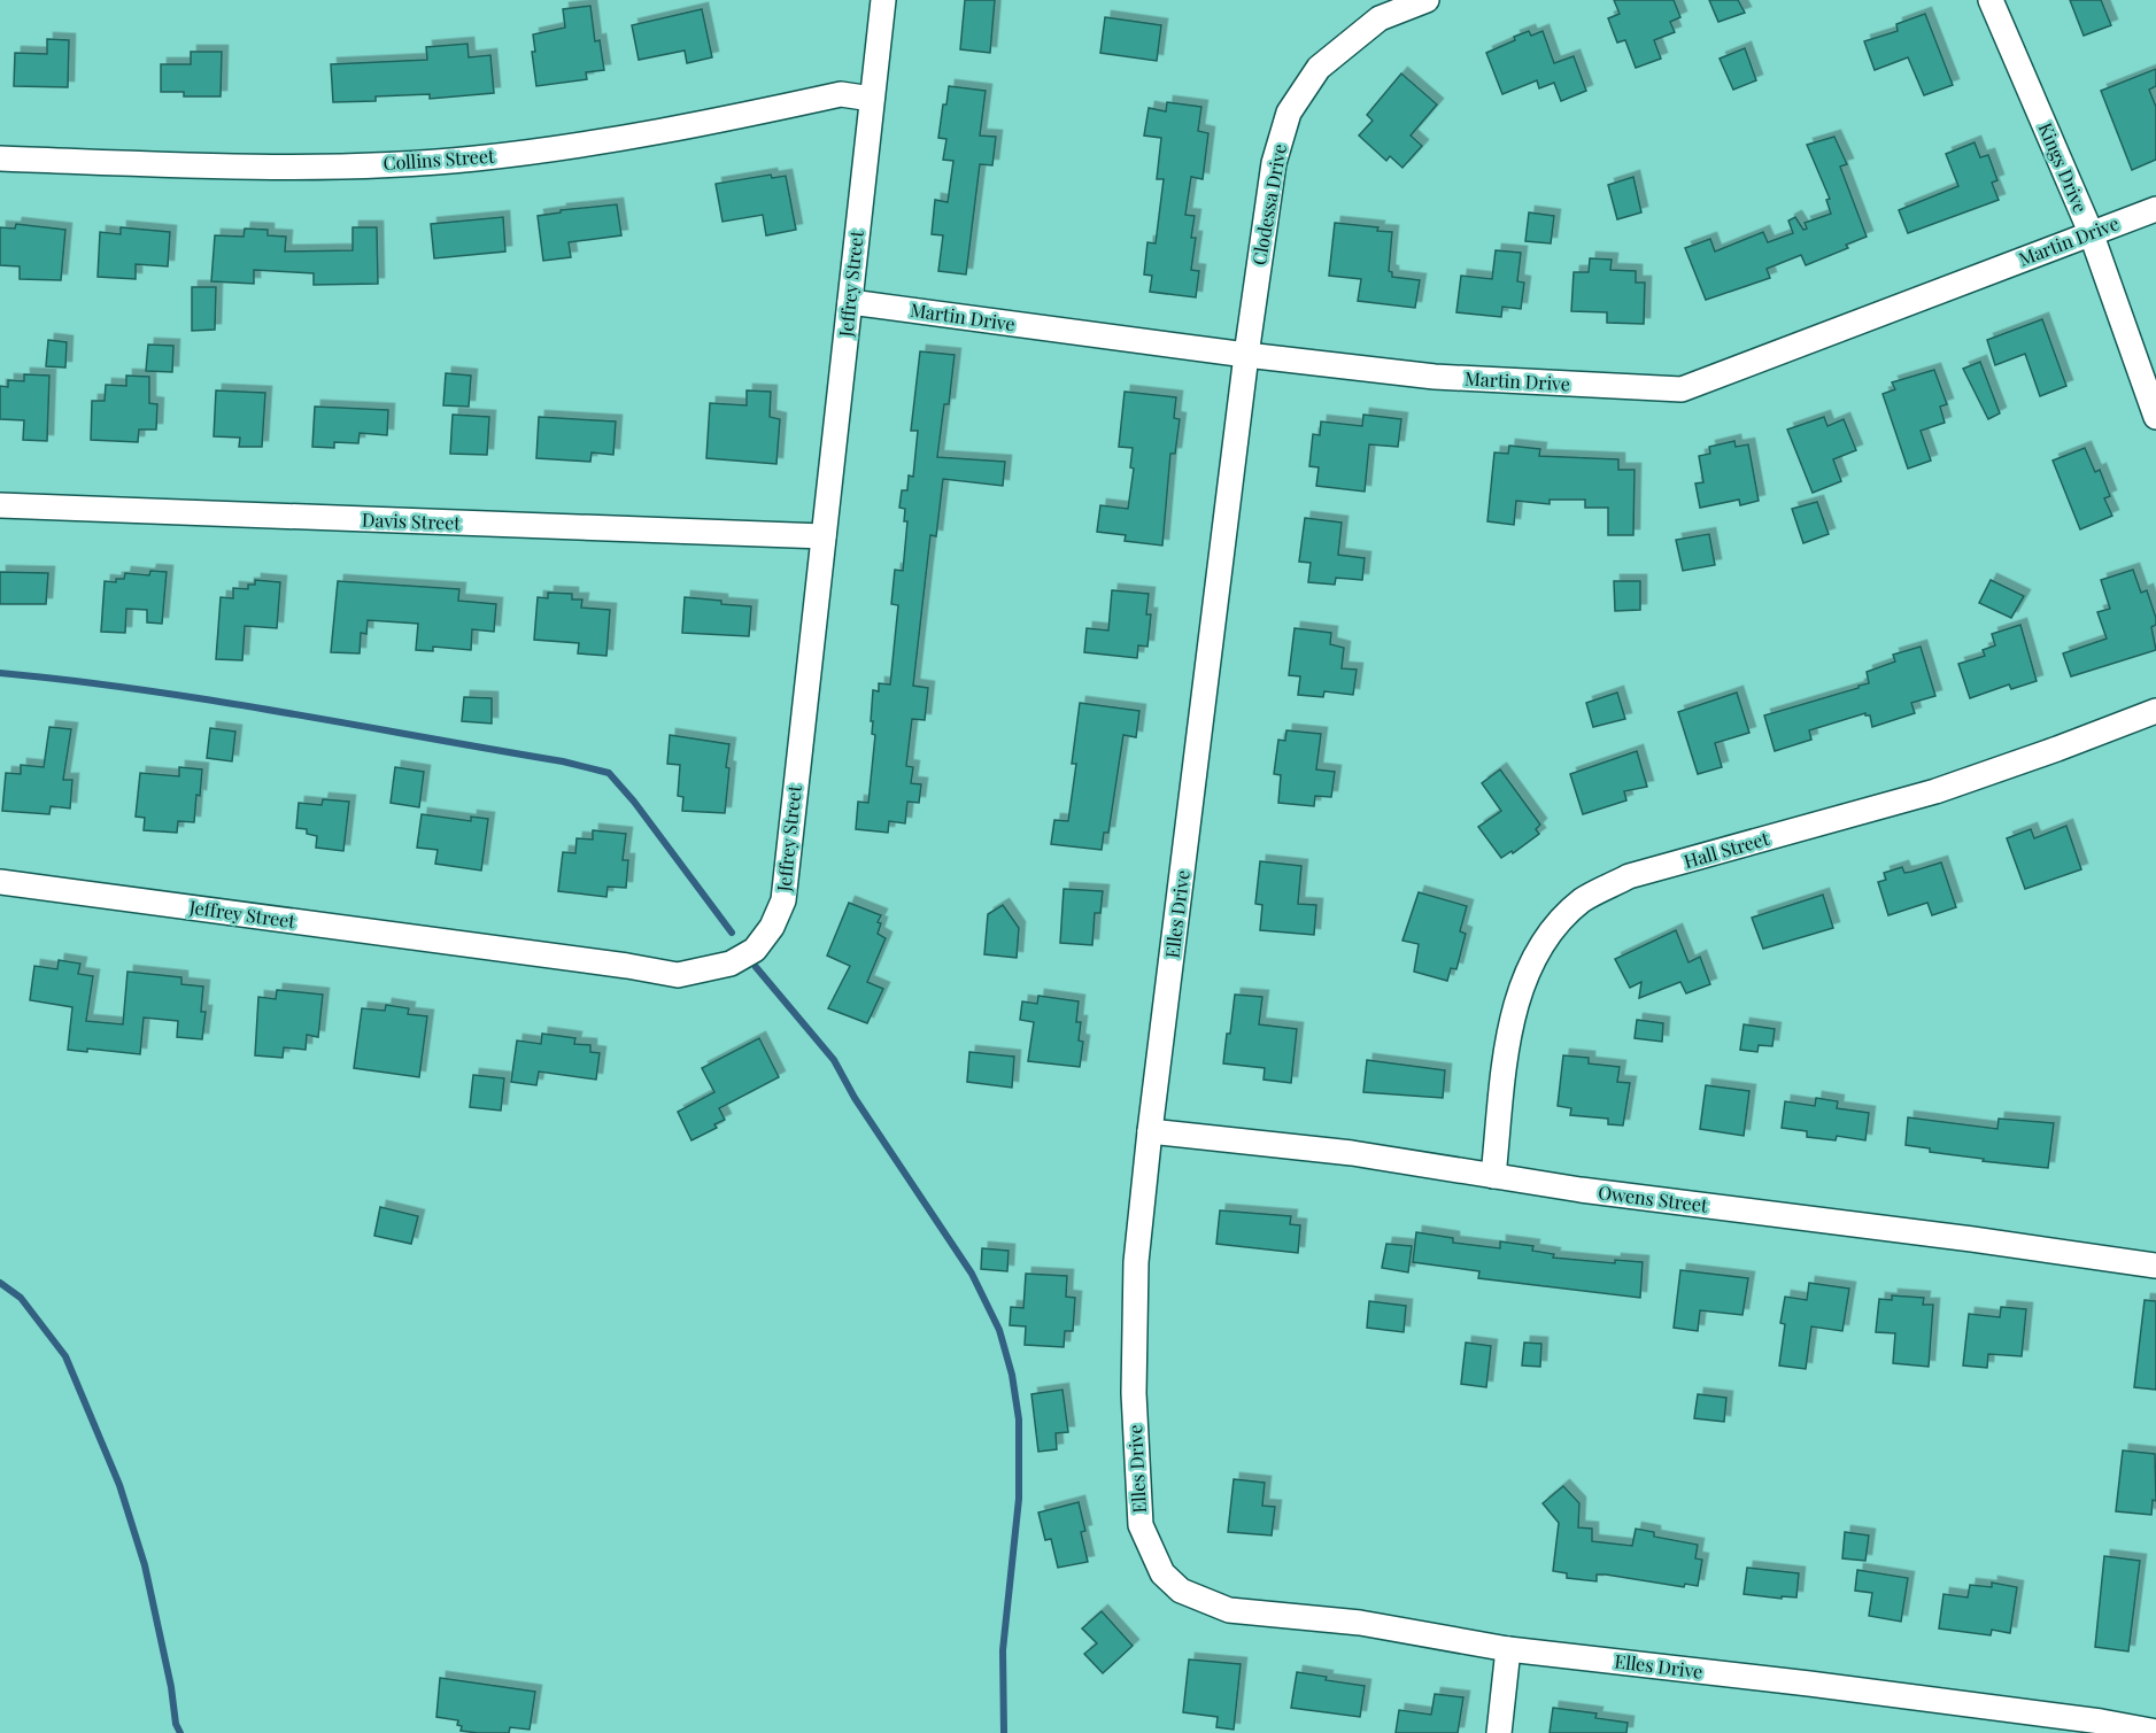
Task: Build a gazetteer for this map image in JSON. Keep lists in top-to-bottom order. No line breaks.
{"streets":{"street":["Collins Street","Kings Drive","Clodessa Drive","Martin Drive","Jeffrey Street","Davis Street","Hall Street","Elles Drive","Owens Street"]},"crossings":[["Collins Street","Jeffrey Street"],["Kings Drive","Martin Drive"],["Clodessa Drive","Martin Drive"],["Clodessa Drive","Elles Drive"],["Martin Drive","Jeffrey Street"],["Martin Drive","Elles Drive"],["Jeffrey Street","Davis Street"],["Hall Street","Owens Street"],["Elles Drive","Owens Street"]]}
